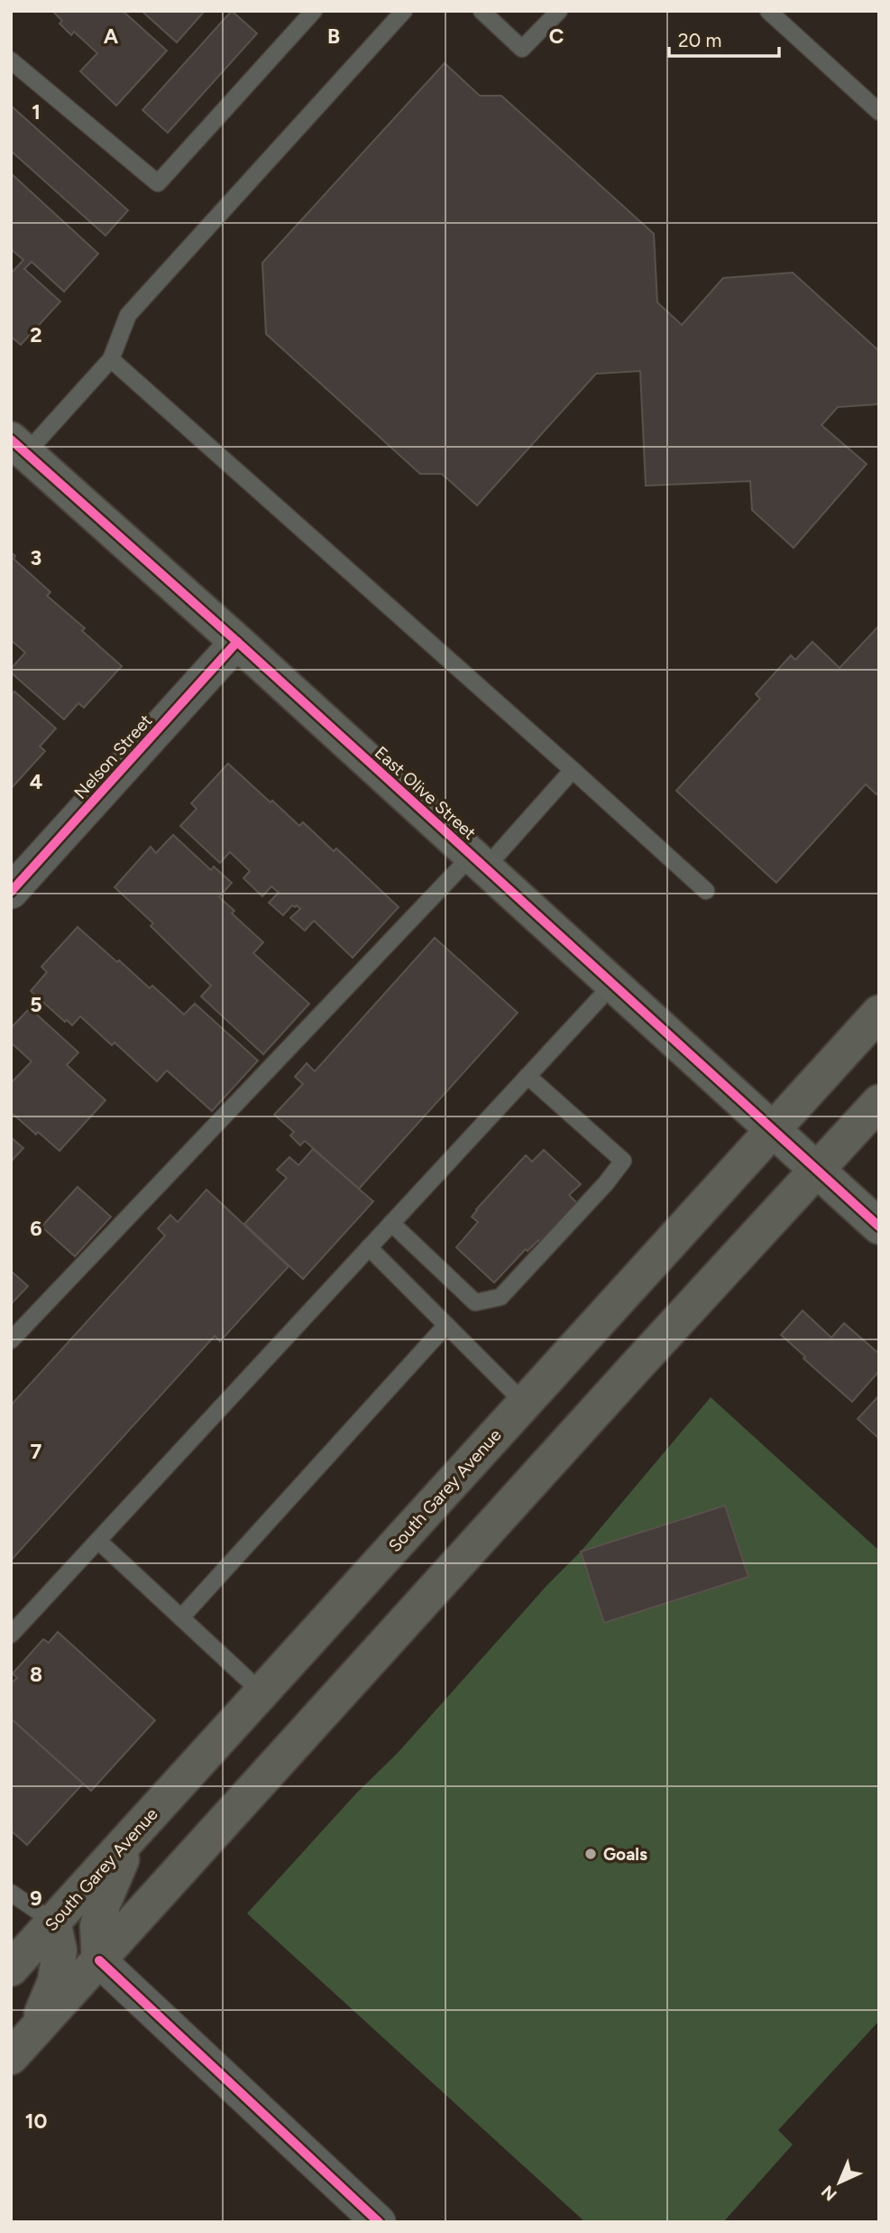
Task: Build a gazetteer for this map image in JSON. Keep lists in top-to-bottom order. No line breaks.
{"streets":{"main road":["South Garey Avenue"],"street":["Nelson Street","East Olive Street"]},"crossings":[["Nelson Street","East Olive Street"],["East Olive Street","South Garey Avenue"]],"places":["Goals"],"scale_bar":"20 m","north":"bottom left","grid":{"columns":["A","B","C"],"rows":["1","2","3","4","5","6","7","8","9","10"]}}
